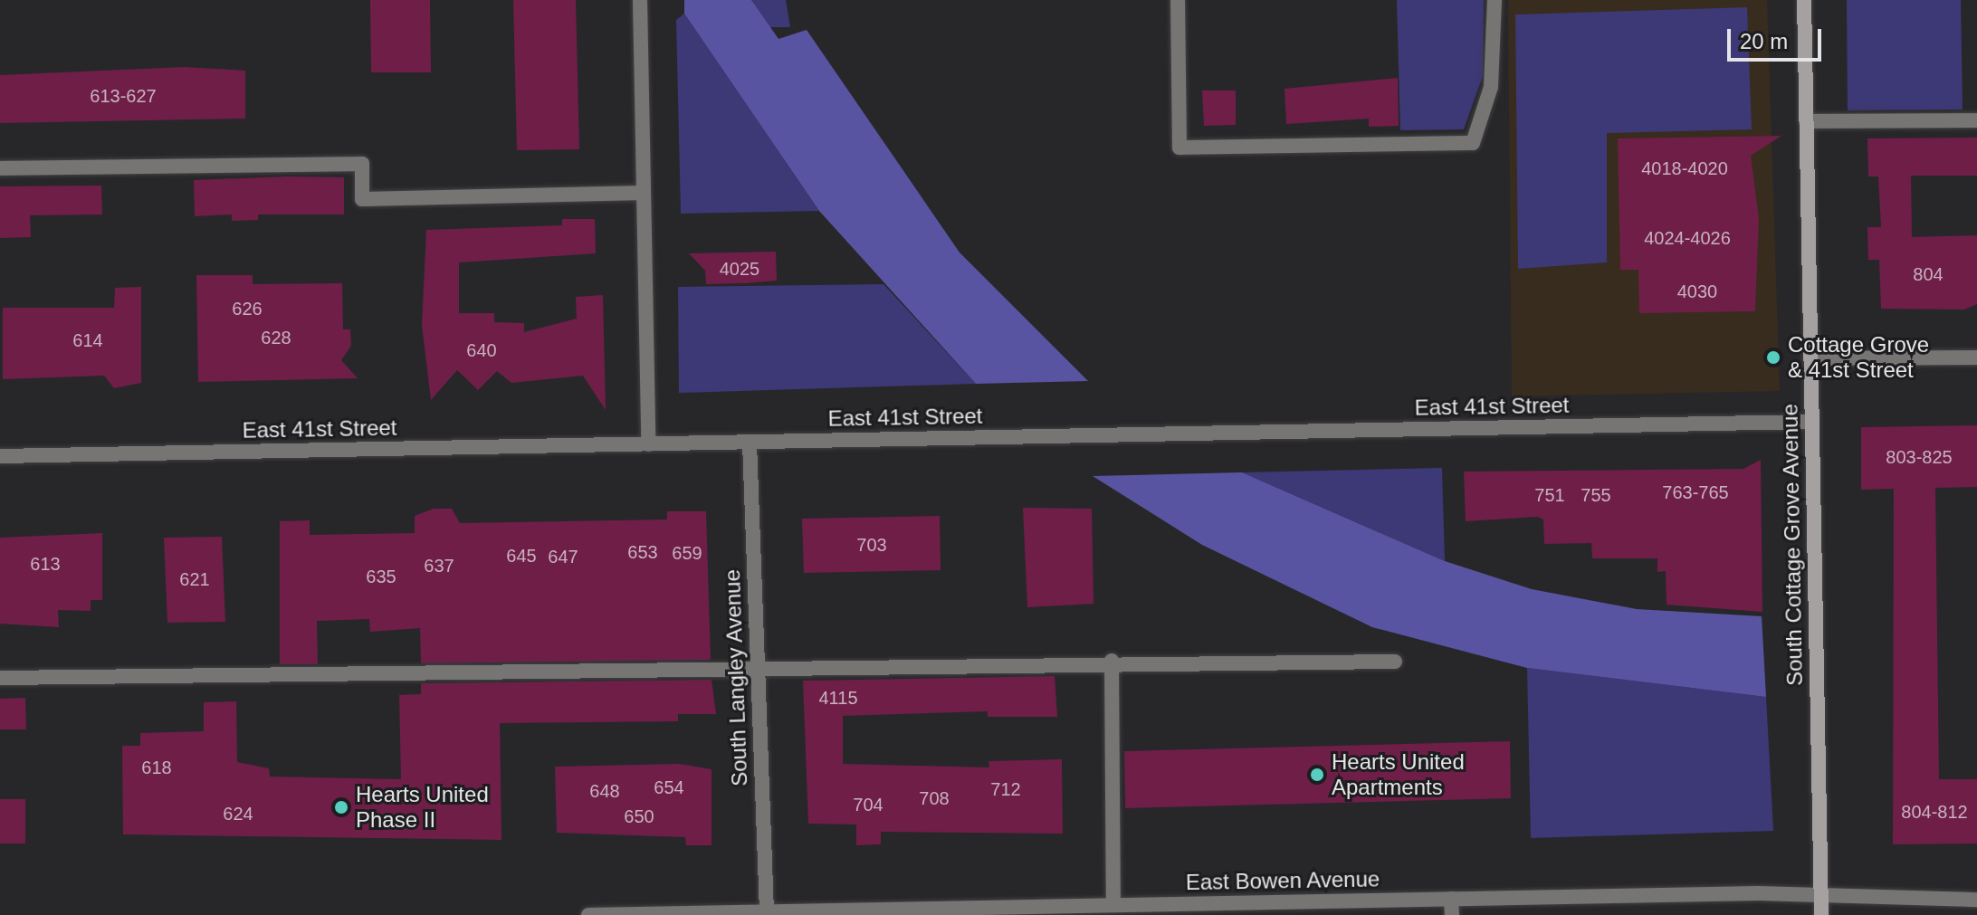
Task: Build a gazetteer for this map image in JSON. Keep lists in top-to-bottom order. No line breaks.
{"streets":{"main road":["South Cottage Grove Avenue"],"street":["East 41st Street","South Langley Avenue","East Bowen Avenue"]},"crossings":[["East 41st Street","South Cottage Grove Avenue"],["East 41st Street","South Langley Avenue"],["South Cottage Grove Avenue","East Bowen Avenue"],["South Langley Avenue","East Bowen Avenue"]],"places":["Cottage Grove & 41st Street","Hearts United Apartments","Hearts United Phase II"],"house_numbers":["613-627","4018-4020","4024-4026","4025","804","4030","626","628","614","640","803-825","763-765","751","755","703","653","659","645","647","613","637","635","621","4115","618","654","712","648","708","704","804-812","624","650"],"scale_bar":"20 m"}
